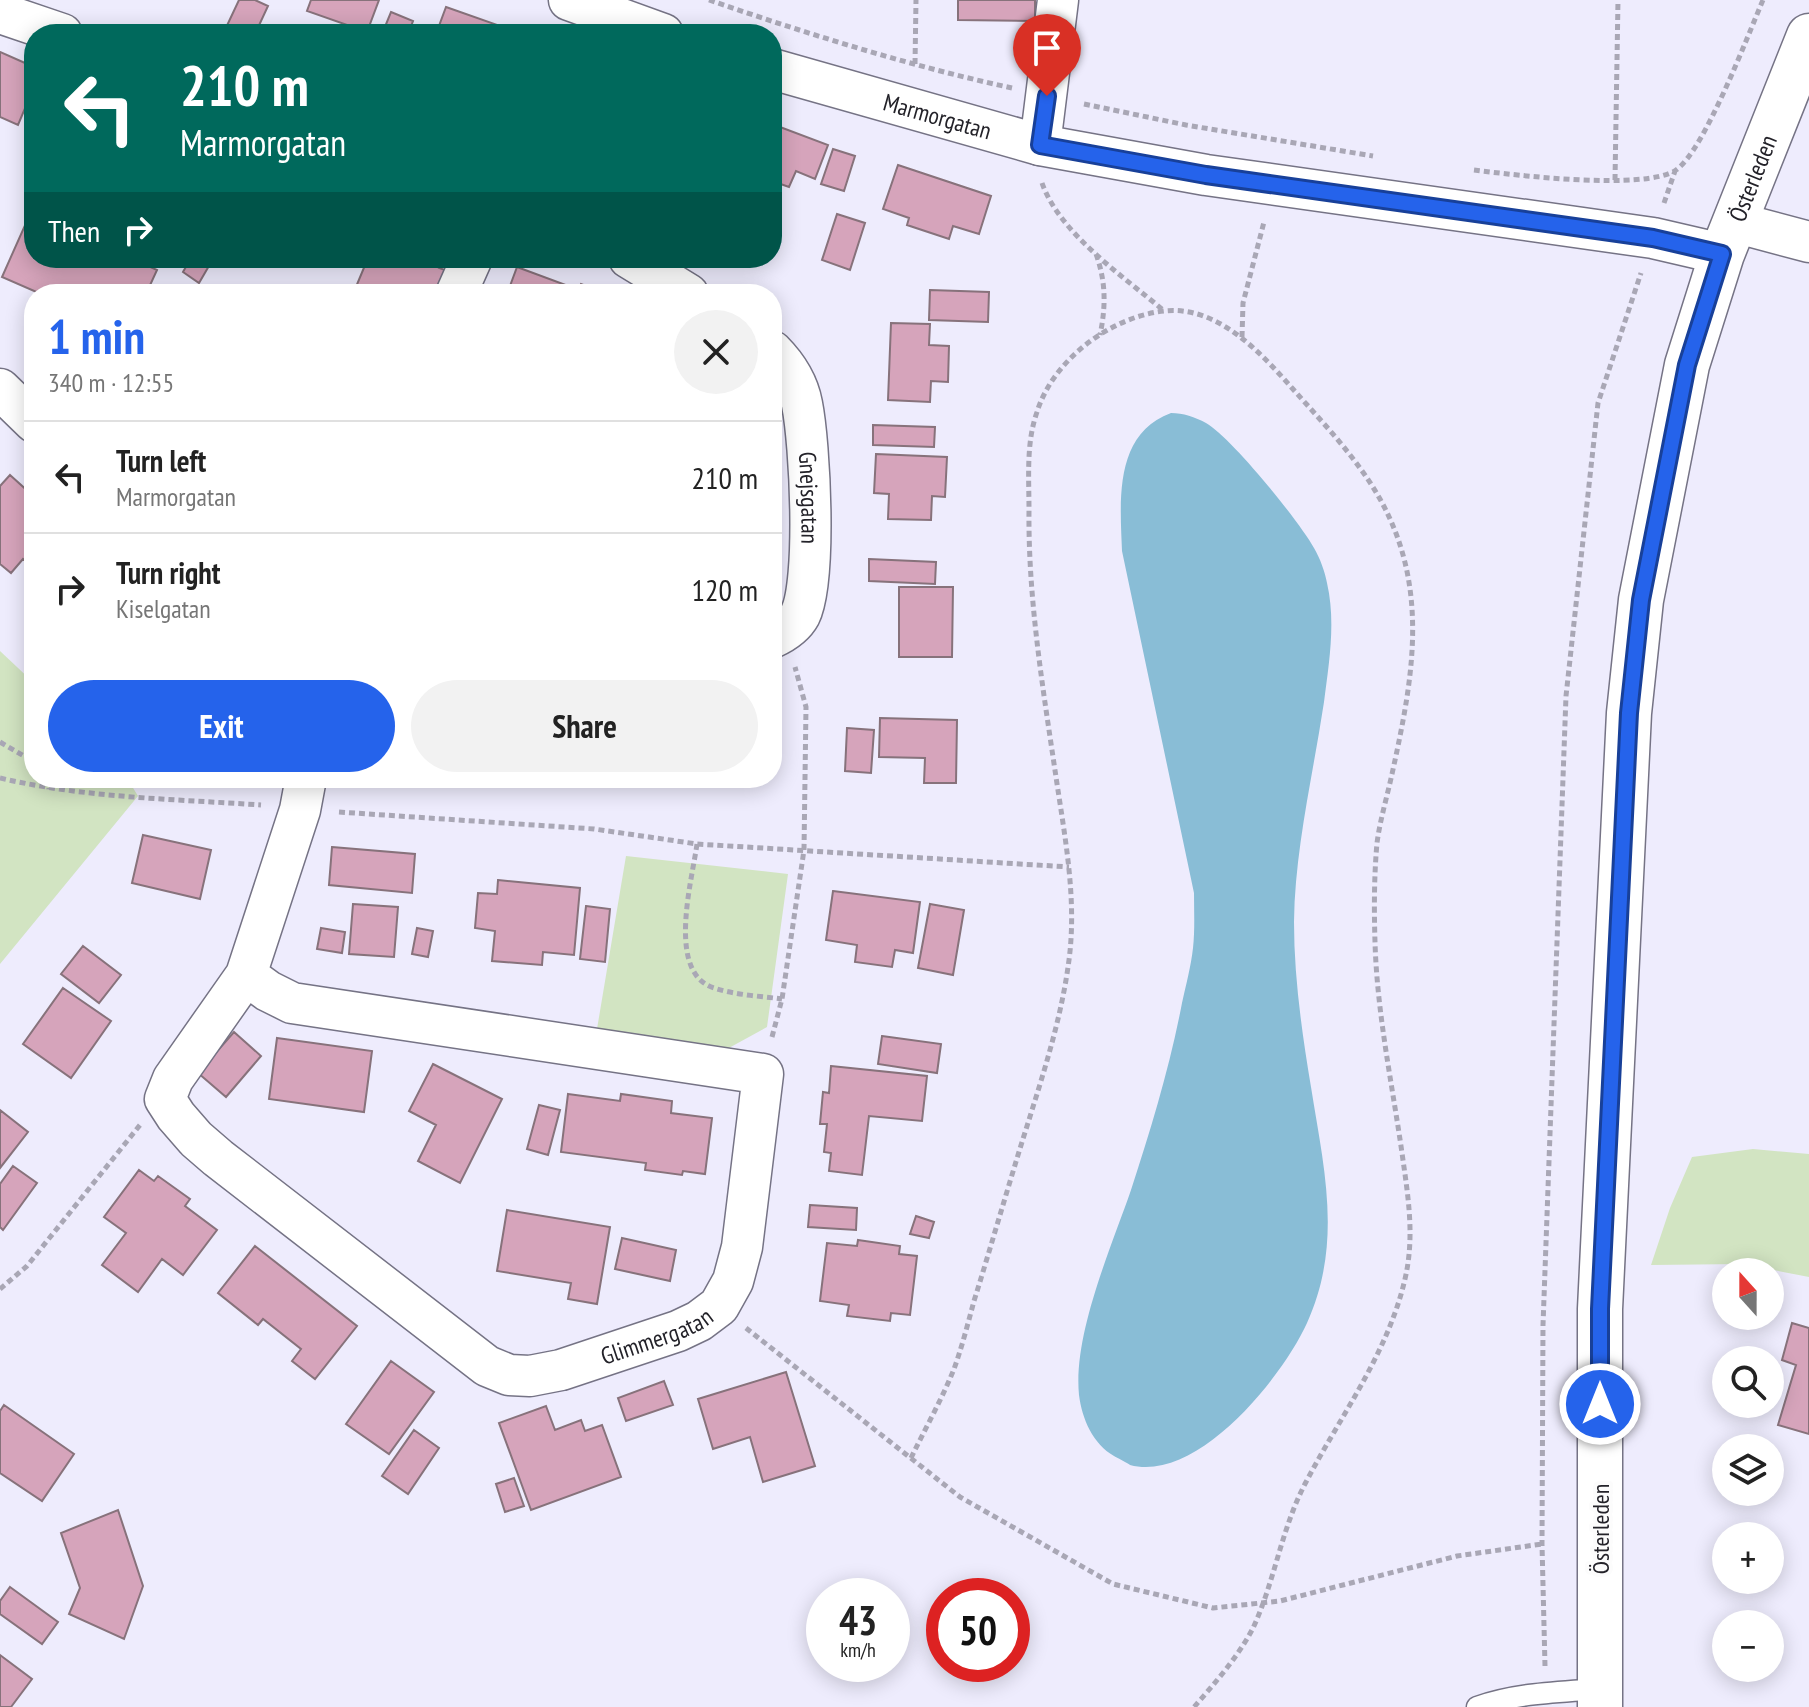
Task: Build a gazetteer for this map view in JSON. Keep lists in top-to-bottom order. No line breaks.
{"streets":{"main road":["Österleden"],"street":["Marmorgatan","Gnejsgatan","Glimmergatan"]},"crossings":[["Marmorgatan","Österleden"]],"north":"top","page":{"turn":["210 m","Marmorgatan"],"then":"Then","heading":["1 min","340 m · 12:55"],"list":[{"name":"Turn left","note":"Marmorgatan","value":"210 m"},{"name":"Turn right","note":"Kiselgatan","value":"120 m"}],"buttons":["Exit","Share"],"map_buttons":["+","−"],"speed":"43 km/h","limit":"50"}}
